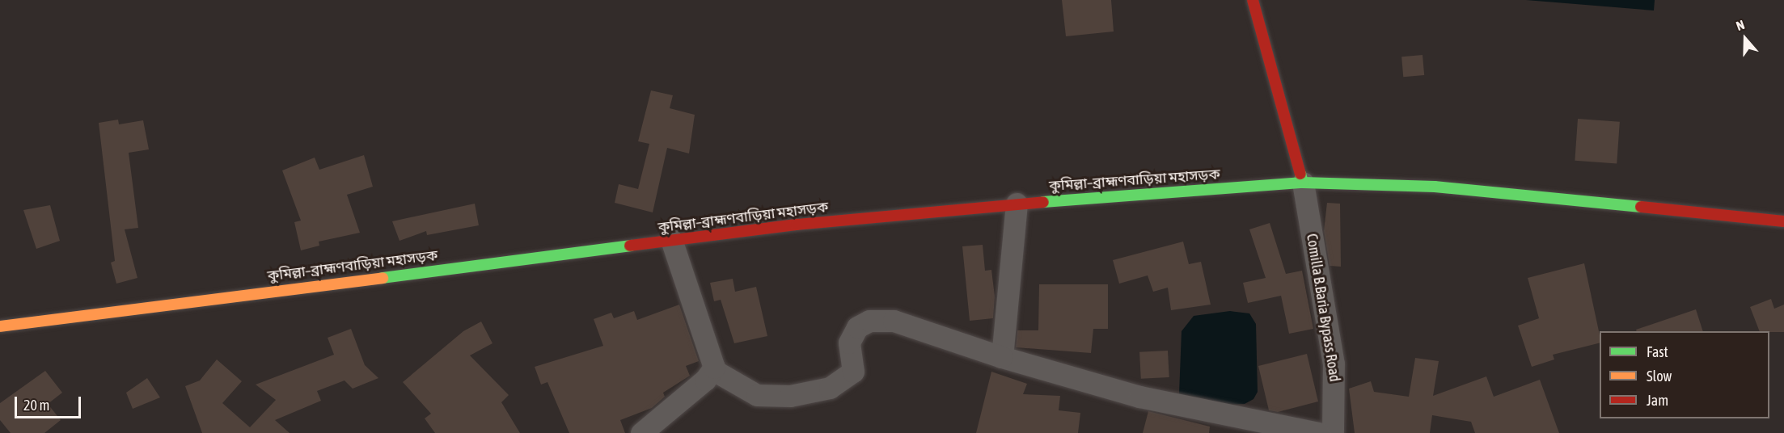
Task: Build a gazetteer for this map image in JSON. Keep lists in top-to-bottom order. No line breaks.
{"streets":{"main road":["কুমিল্লা–ব্রাহ্মণবাড়িয়া মহাসড়ক"],"street":["Comilla B.Baria Bypass Road"]},"crossings":[["কুমিল্লা–ব্রাহ্মণবাড়িয়া মহাসড়ক","Comilla B.Baria Bypass Road"]],"legend":["Fast","Slow","Jam"],"scale_bar":"20 m","north":"top"}
